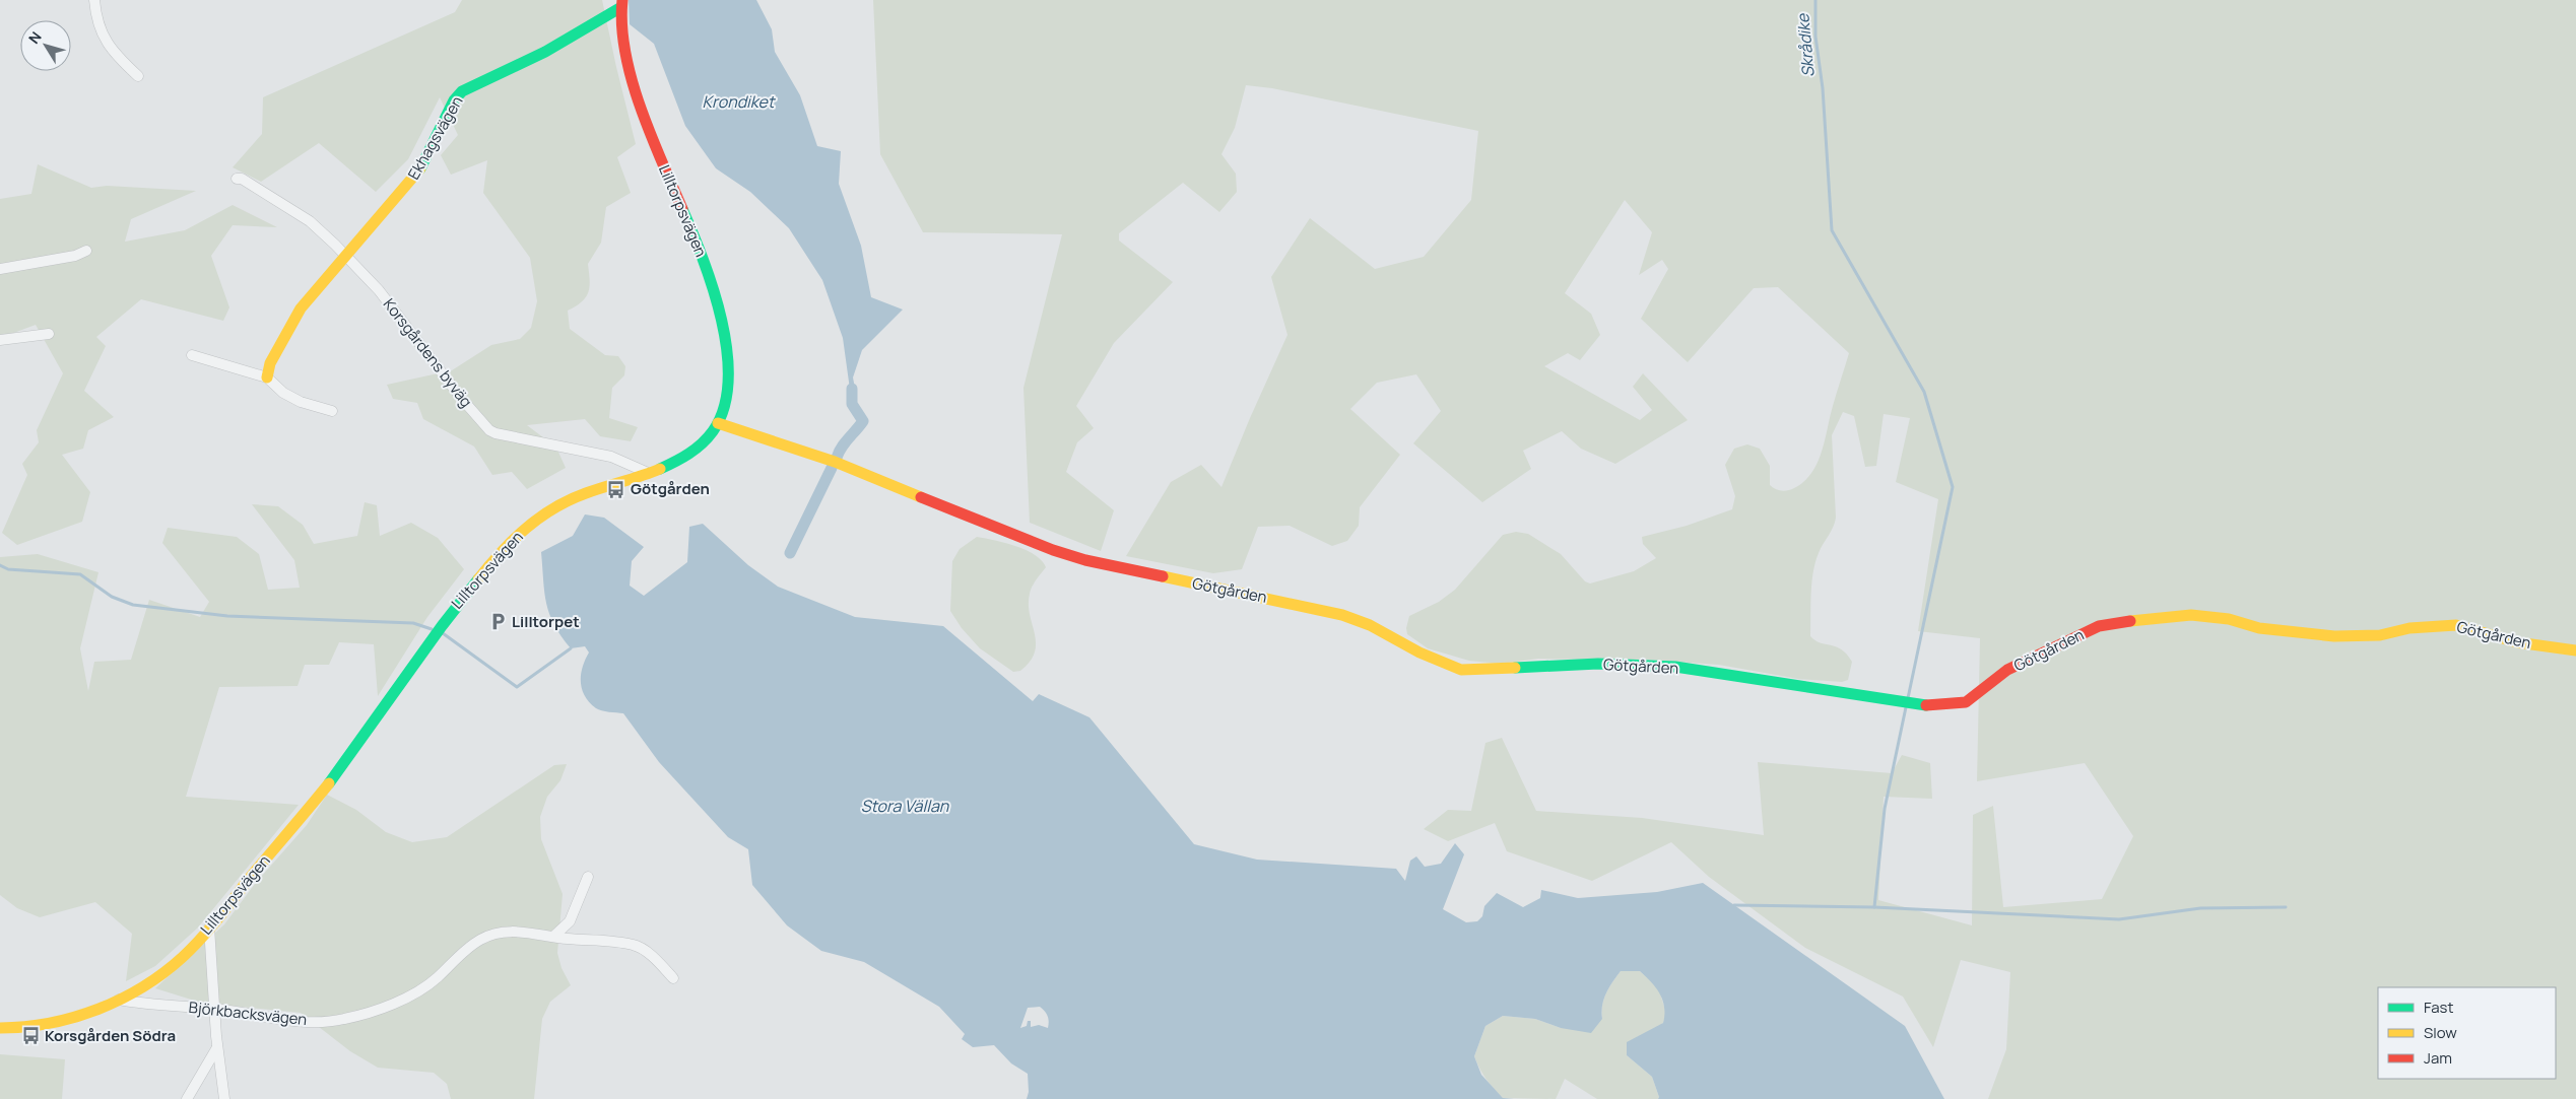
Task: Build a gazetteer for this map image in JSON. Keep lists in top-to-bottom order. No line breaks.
{"streets":{"street":["Ekhagsvägen","Lilltorpsvägen","Korsgårdens byväg","Götgården","Björkbacksvägen"]},"crossings":[["Ekhagsvägen","Lilltorpsvägen"],["Ekhagsvägen","Korsgårdens byväg"],["Lilltorpsvägen","Korsgårdens byväg"],["Lilltorpsvägen","Götgården"],["Lilltorpsvägen","Björkbacksvägen"]],"water":["Skrådike","Krondiket","Stora Vällan"],"places":{"bus stop":["Götgården","Korsgården Södra"],"parking":["Lilltorpet"]},"legend":["Fast","Slow","Jam"],"north":"top left"}
